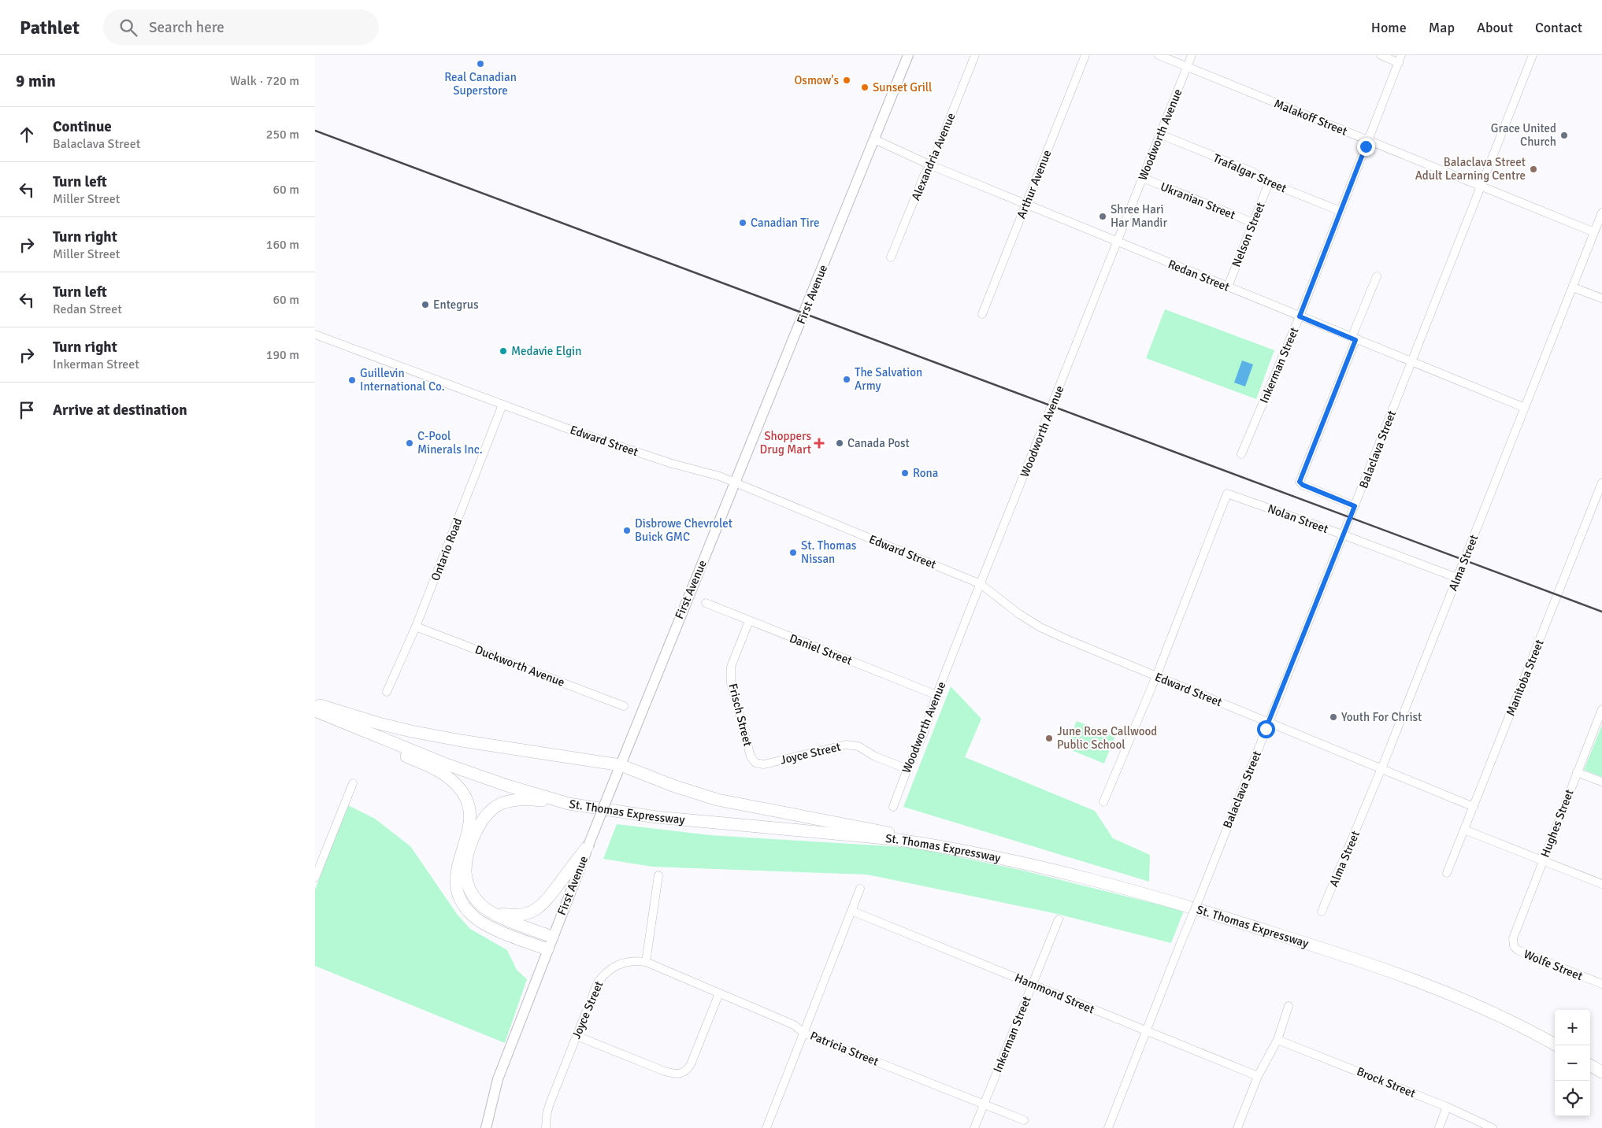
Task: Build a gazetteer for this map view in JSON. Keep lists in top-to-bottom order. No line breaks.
{"streets":{"highway":["St. Thomas Expressway"],"main road":["First Avenue"],"street":["Malakoff Street","Woodworth Avenue","Alexandria Avenue","Trafalgar Street","Arthur Avenue","Ukranian Street","Nelson Street","Redan Street","Inkerman Street","Edward Street","Balaclava Street","Nolan Street","Ontario Road","Alma Street","Daniel Street","Duckworth Avenue","Manitoba Street","Frisch Street","Joyce Street","Hughes Street","Wolfe Street","Hammond Street","Patricia Street","Brock Street"]},"crossings":[["Malakoff Street","Woodworth Avenue"],["Malakoff Street","Inkerman Street"],["Malakoff Street","Balaclava Street"],["Malakoff Street","Alma Street"],["Woodworth Avenue","Trafalgar Street"],["Woodworth Avenue","Ukranian Street"],["Woodworth Avenue","Redan Street"],["Woodworth Avenue","Edward Street"],["Woodworth Avenue","Daniel Street"],["Woodworth Avenue","Joyce Street"],["Alexandria Avenue","Redan Street"],["Trafalgar Street","Nelson Street"],["Trafalgar Street","Inkerman Street"],["Arthur Avenue","Redan Street"],["Ukranian Street","Nelson Street"],["Nelson Street","Redan Street"],["Redan Street","First Avenue"],["Redan Street","Inkerman Street"],["Redan Street","Balaclava Street"],["Redan Street","Alma Street"],["First Avenue","Edward Street"],["Inkerman Street","Hammond Street"],["Inkerman Street","Patricia Street"],["Edward Street","Balaclava Street"],["Edward Street","Nolan Street"],["Edward Street","Ontario Road"],["Edward Street","Alma Street"],["Edward Street","Manitoba Street"],["Balaclava Street","Nolan Street"],["Balaclava Street","Hammond Street"],["Nolan Street","Alma Street"],["Ontario Road","Duckworth Avenue"],["Daniel Street","Frisch Street"],["Frisch Street","Joyce Street"],["Joyce Street","Patricia Street"],["Hughes Street","Wolfe Street"]],"places":{"other":["Real Canadian Superstore","Osmow's","Sunset Grill","Grace United Church","Balaclava Street Adult Learning Centre","Shree Hari Har Mandir","Canadian Tire","Entegrus","Medavie Elgin","The Salvation Army","Guillevin International Co.","C-Pool Minerals Inc.","Canada Post","Rona","Disbrowe Chevrolet Buick GMC","St. Thomas Nissan","Youth For Christ","June Rose Callwood Public School"],"health":["Shoppers Drug Mart"]},"page":{"header":"Pathlet","search":"Search here","nav":["Home","Map","About","Contact"],"heading":["9 min","Walk · 720 m"],"list":[["Continue","Balaclava Street","250 m"],["Turn left","Miller Street","60 m"],["Turn right","Miller Street","160 m"],["Turn left","Redan Street","60 m"],["Turn right","Inkerman Street","190 m"],"Arrive at destination"],"map_buttons":["+","−"]}}
